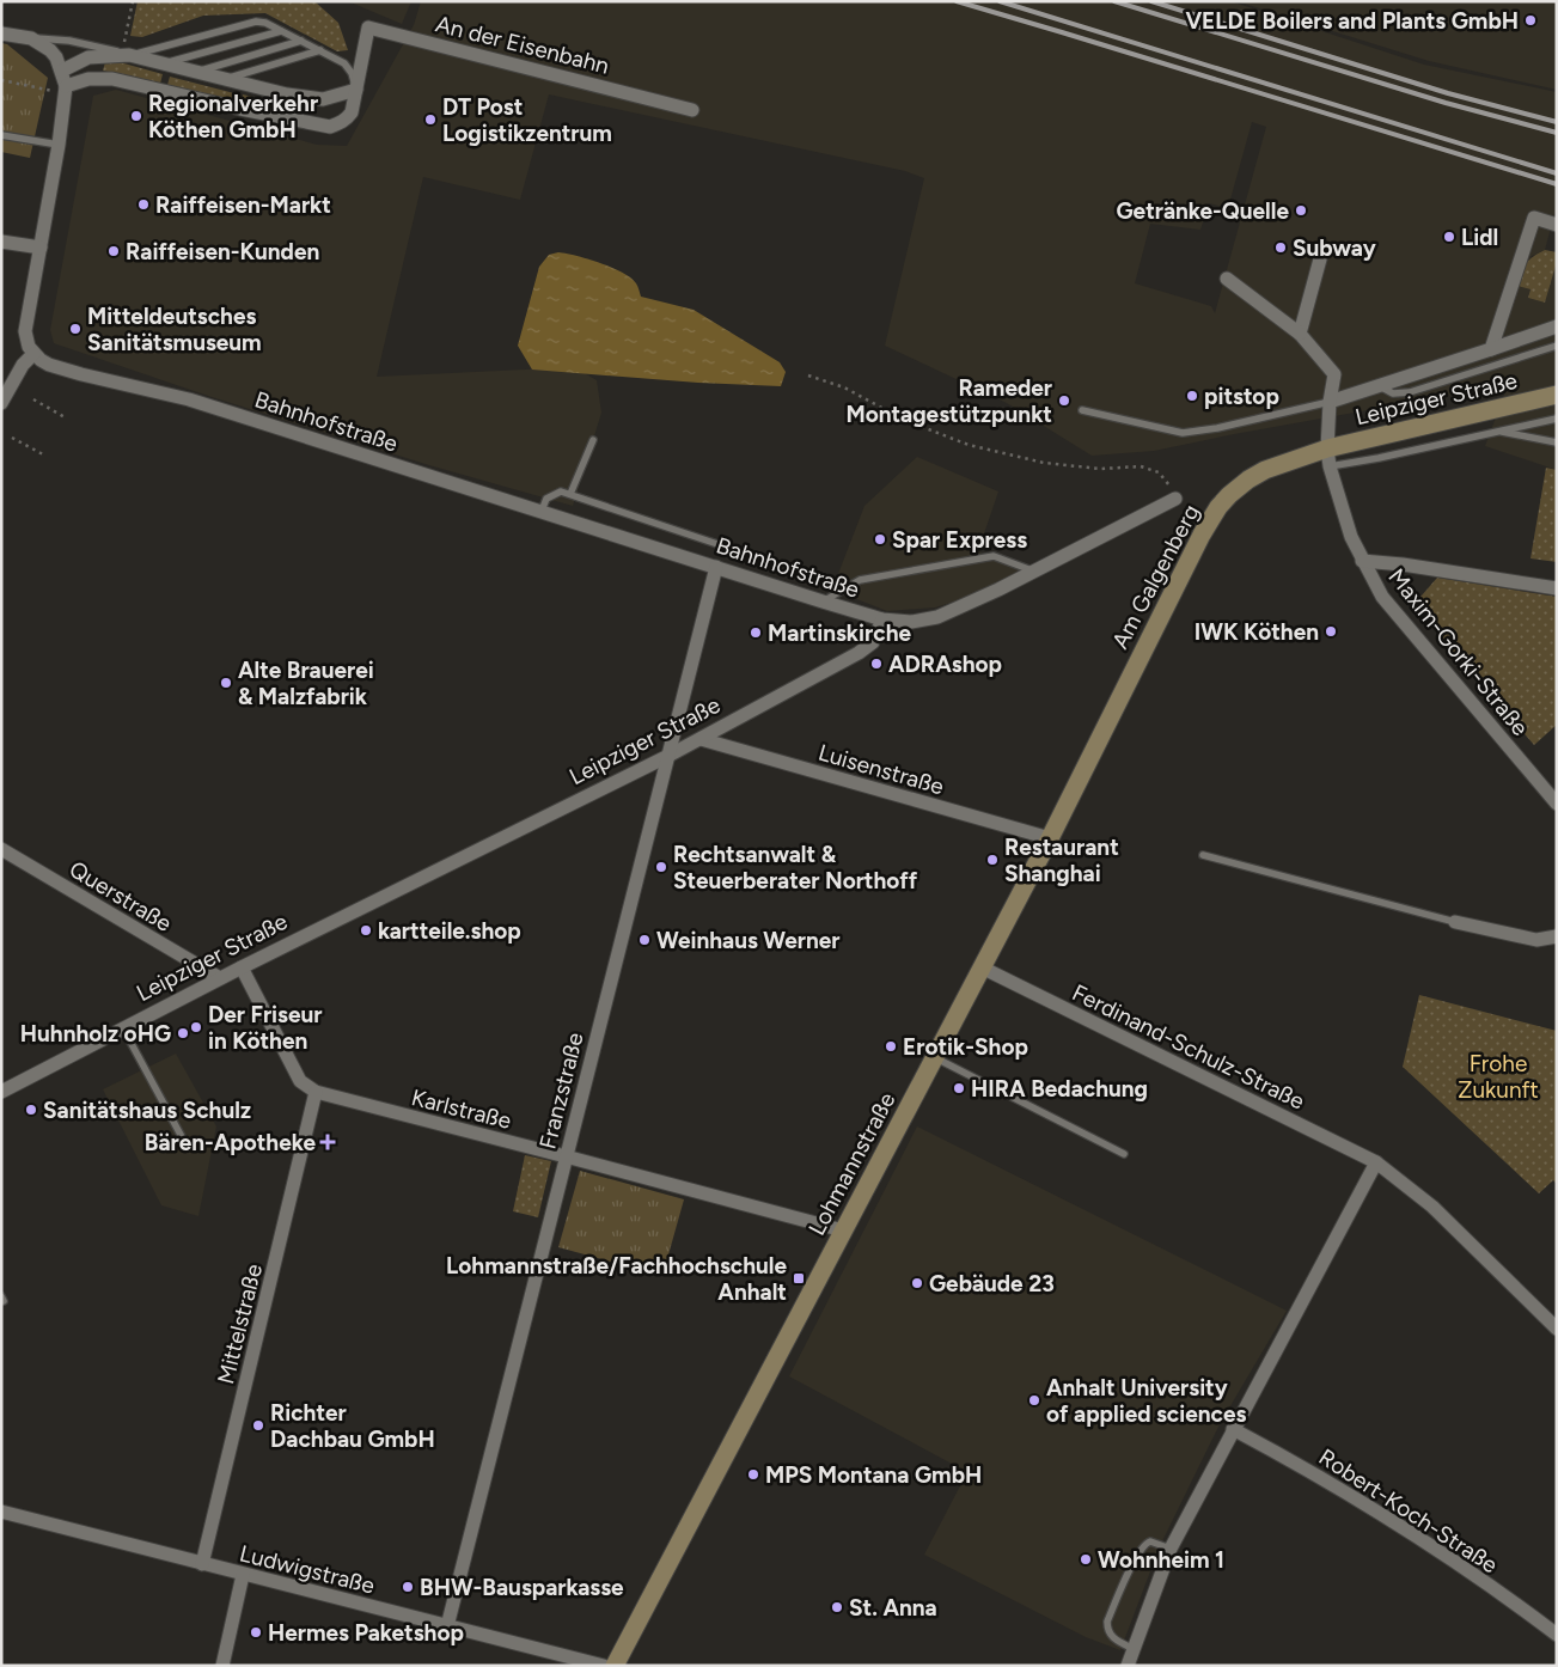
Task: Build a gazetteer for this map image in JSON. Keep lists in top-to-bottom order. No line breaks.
{"streets":{"main road":["Leipziger Straße","Am Galgenberg","Lohmannstraße"],"street":["An der Eisenbahn","Bahnhofstraße","Maxim-Gorki-Straße","Luisenstraße","Querstraße","Ferdinand-Schulz-Straße","Franzstraße","Karlstraße","Mittelstraße","Robert-Koch-Straße","Ludwigstraße"]},"crossings":[["Leipziger Straße","Bahnhofstraße"],["Leipziger Straße","Am Galgenberg"],["Leipziger Straße","Maxim-Gorki-Straße"],["Leipziger Straße","Luisenstraße"],["Leipziger Straße","Querstraße"],["Leipziger Straße","Franzstraße"],["Bahnhofstraße","Franzstraße"],["Am Galgenberg","Lohmannstraße"],["Luisenstraße","Lohmannstraße"],["Ferdinand-Schulz-Straße","Lohmannstraße"],["Franzstraße","Karlstraße"],["Franzstraße","Ludwigstraße"],["Karlstraße","Lohmannstraße"],["Karlstraße","Mittelstraße"],["Mittelstraße","Ludwigstraße"]],"parks":["Frohe Zukunft"],"places":{"other":["VELDE Boilers and Plants GmbH","Regionalverkehr Köthen GmbH","DT Post Logistikzentrum","Raiffeisen-Markt","Getränke-Quelle","Lidl","Subway","Raiffeisen-Kunden","Mitteldeutsches Sanitätsmuseum","pitstop","Rameder Montagestützpunkt","Spar Express","IWK Köthen","Martinskirche","ADRAshop","Alte Brauerei & Malzfabrik","Restaurant Shanghai","Rechtsanwalt & Steuerberater Northoff","kartteile.shop","Weinhaus Werner","Der Friseur in Köthen","Huhnholz oHG","Erotik-Shop","HIRA Bedachung","Sanitätshaus Schulz","Gebäude 23","Anhalt University of applied sciences","Richter Dachbau GmbH","MPS Montana GmbH","Wohnheim 1","BHW-Bausparkasse","St. Anna","Hermes Paketshop"],"health":["Bären-Apotheke"],"transit":["Lohmannstraße/Fachhochschule Anhalt"]}}
